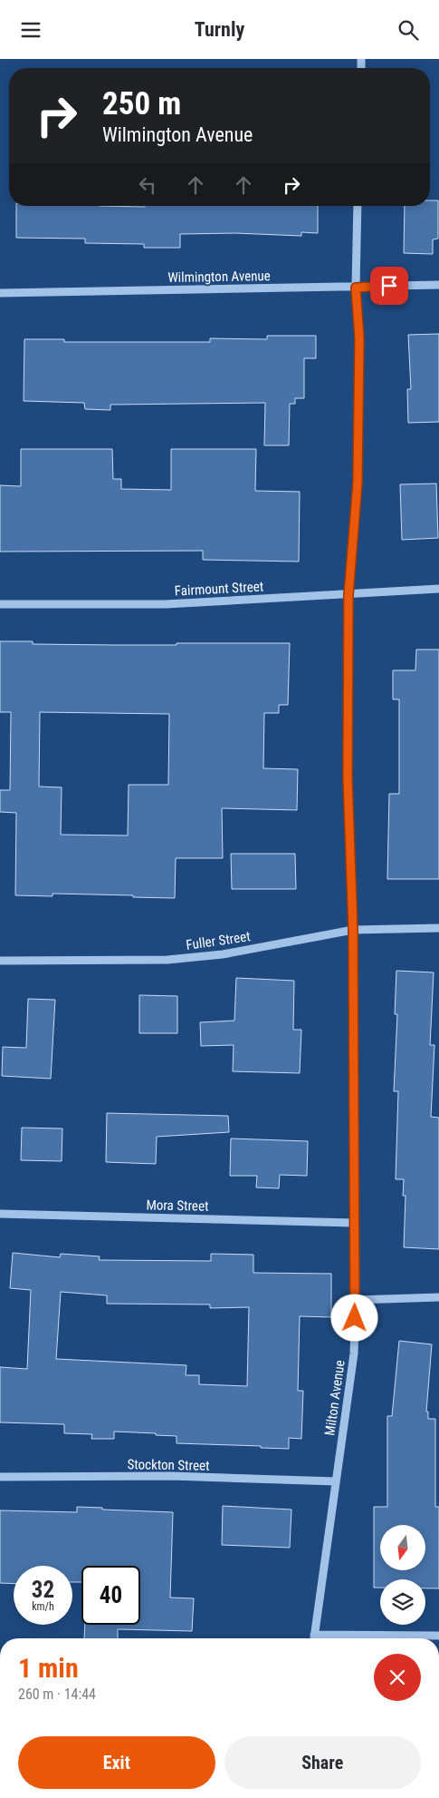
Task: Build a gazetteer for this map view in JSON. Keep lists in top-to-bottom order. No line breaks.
{"streets":{"street":["Wilmington Avenue","Fairmount Street","Fuller Street","Mora Street","Milton Avenue","Stockton Street"]},"crossings":[["Wilmington Avenue","Milton Avenue"],["Fairmount Street","Milton Avenue"],["Fuller Street","Milton Avenue"],["Mora Street","Milton Avenue"],["Milton Avenue","Stockton Street"]],"north":"bottom","page":{"header":"Turnly","turn":["250 m","Wilmington Avenue"],"speed":"32 km/h","limit":"40","heading":["1 min","260 m · 14:44"],"buttons":["Exit","Share"]}}
